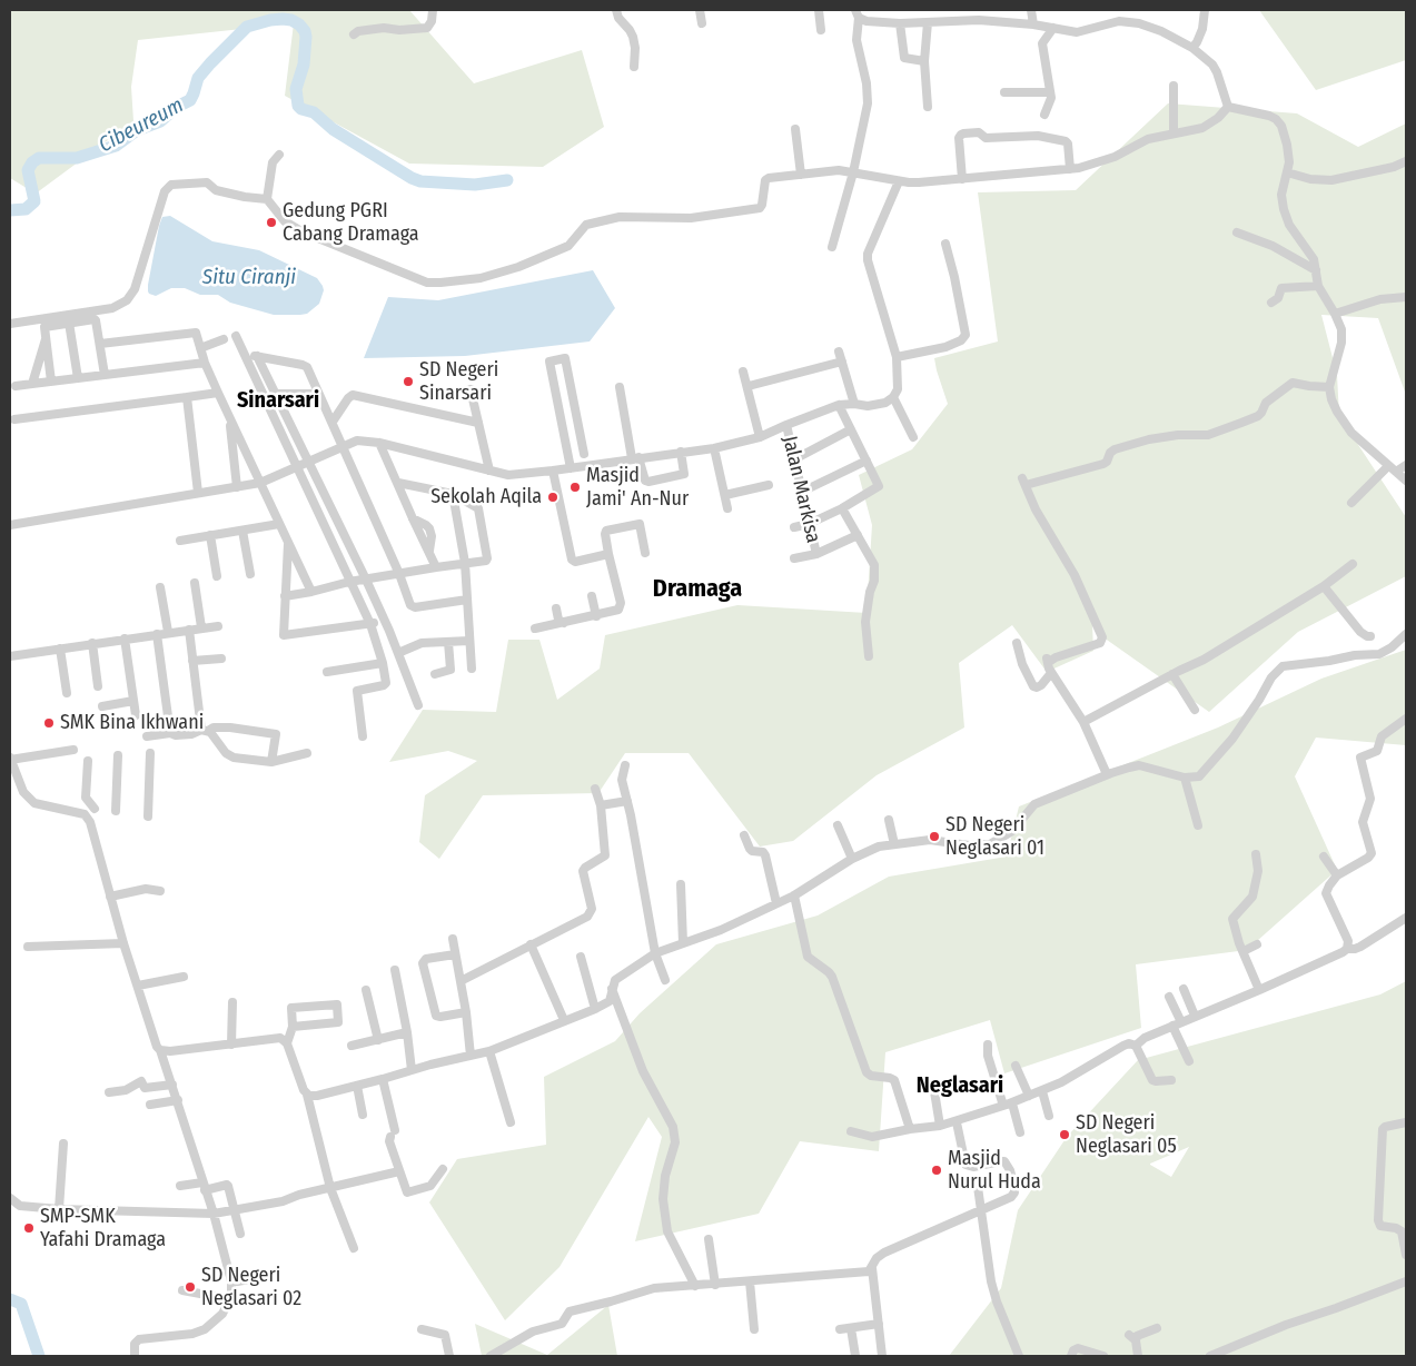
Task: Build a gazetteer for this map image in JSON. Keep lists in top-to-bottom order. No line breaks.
{"streets":{"street":["Jalan Markisa"]},"districts":["Sinarsari","Dramaga","Neglasari"],"water":["Cibeureum","Situ Ciranji"],"places":["Gedung PGRI Cabang Dramaga","SD Negeri Sinarsari","Masjid Jami' An-Nur","Sekolah Aqila","SMK Bina Ikhwani","SD Negeri Neglasari 01","SD Negeri Neglasari 05","Masjid Nurul Huda","SMP-SMK Yafahi Dramaga","SD Negeri Neglasari 02"]}
